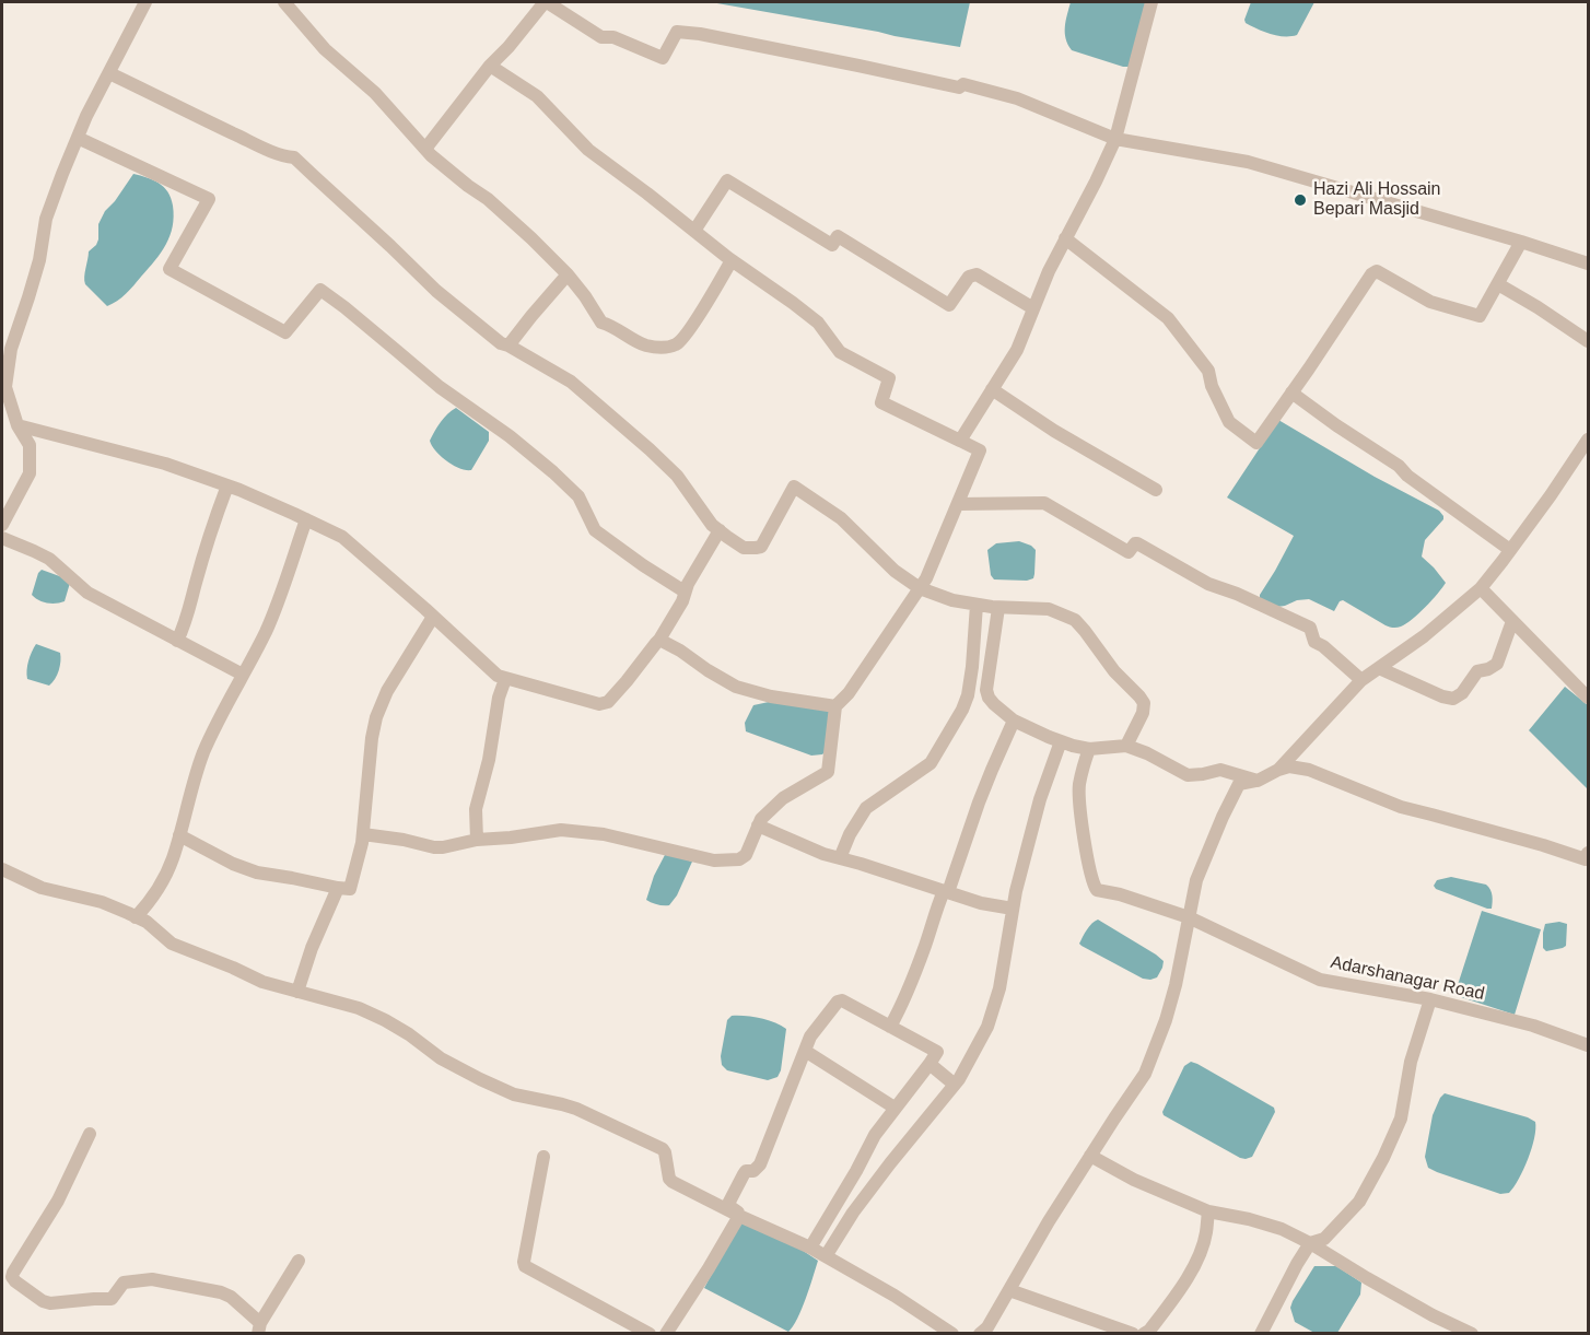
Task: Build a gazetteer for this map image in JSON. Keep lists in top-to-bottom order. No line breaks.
{"streets":{"street":["Adarshanagar Road"]},"places":["Hazi Ali Hossain Bepari Masjid"]}
